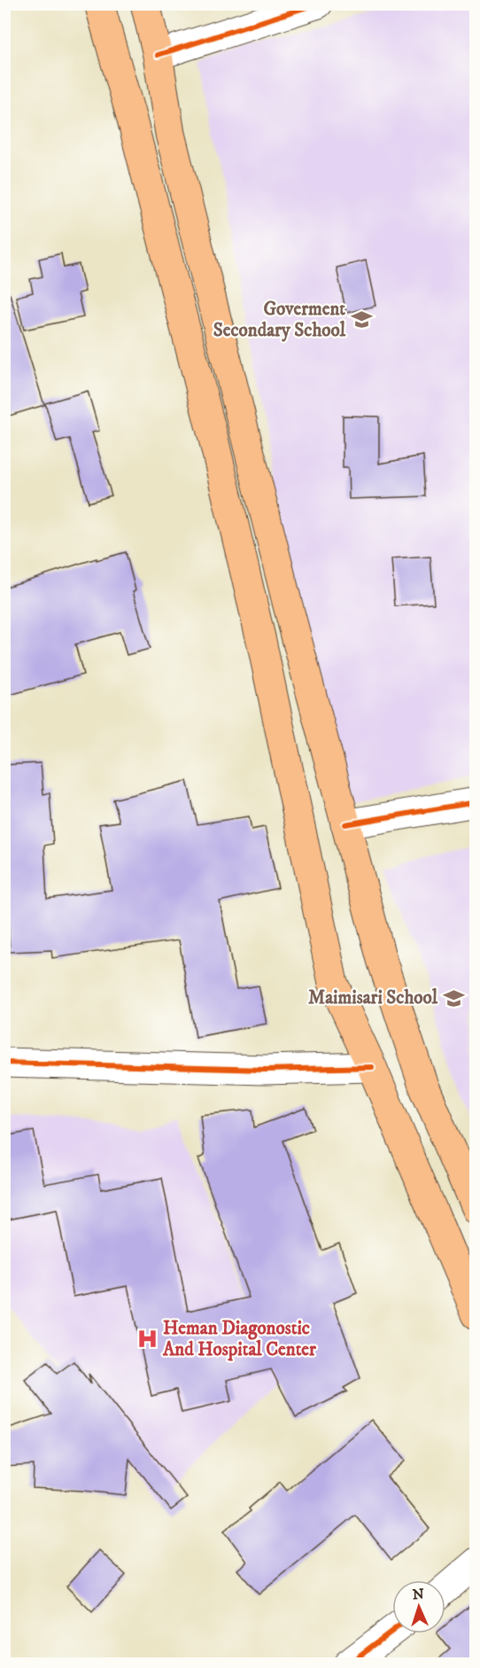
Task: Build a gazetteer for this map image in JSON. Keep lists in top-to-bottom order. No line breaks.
{"places":{"school or university":["Goverment Secondary School","Maimisari School"],"hospital":["Heman Diagonostic And Hospital Center"]},"north":"top"}
